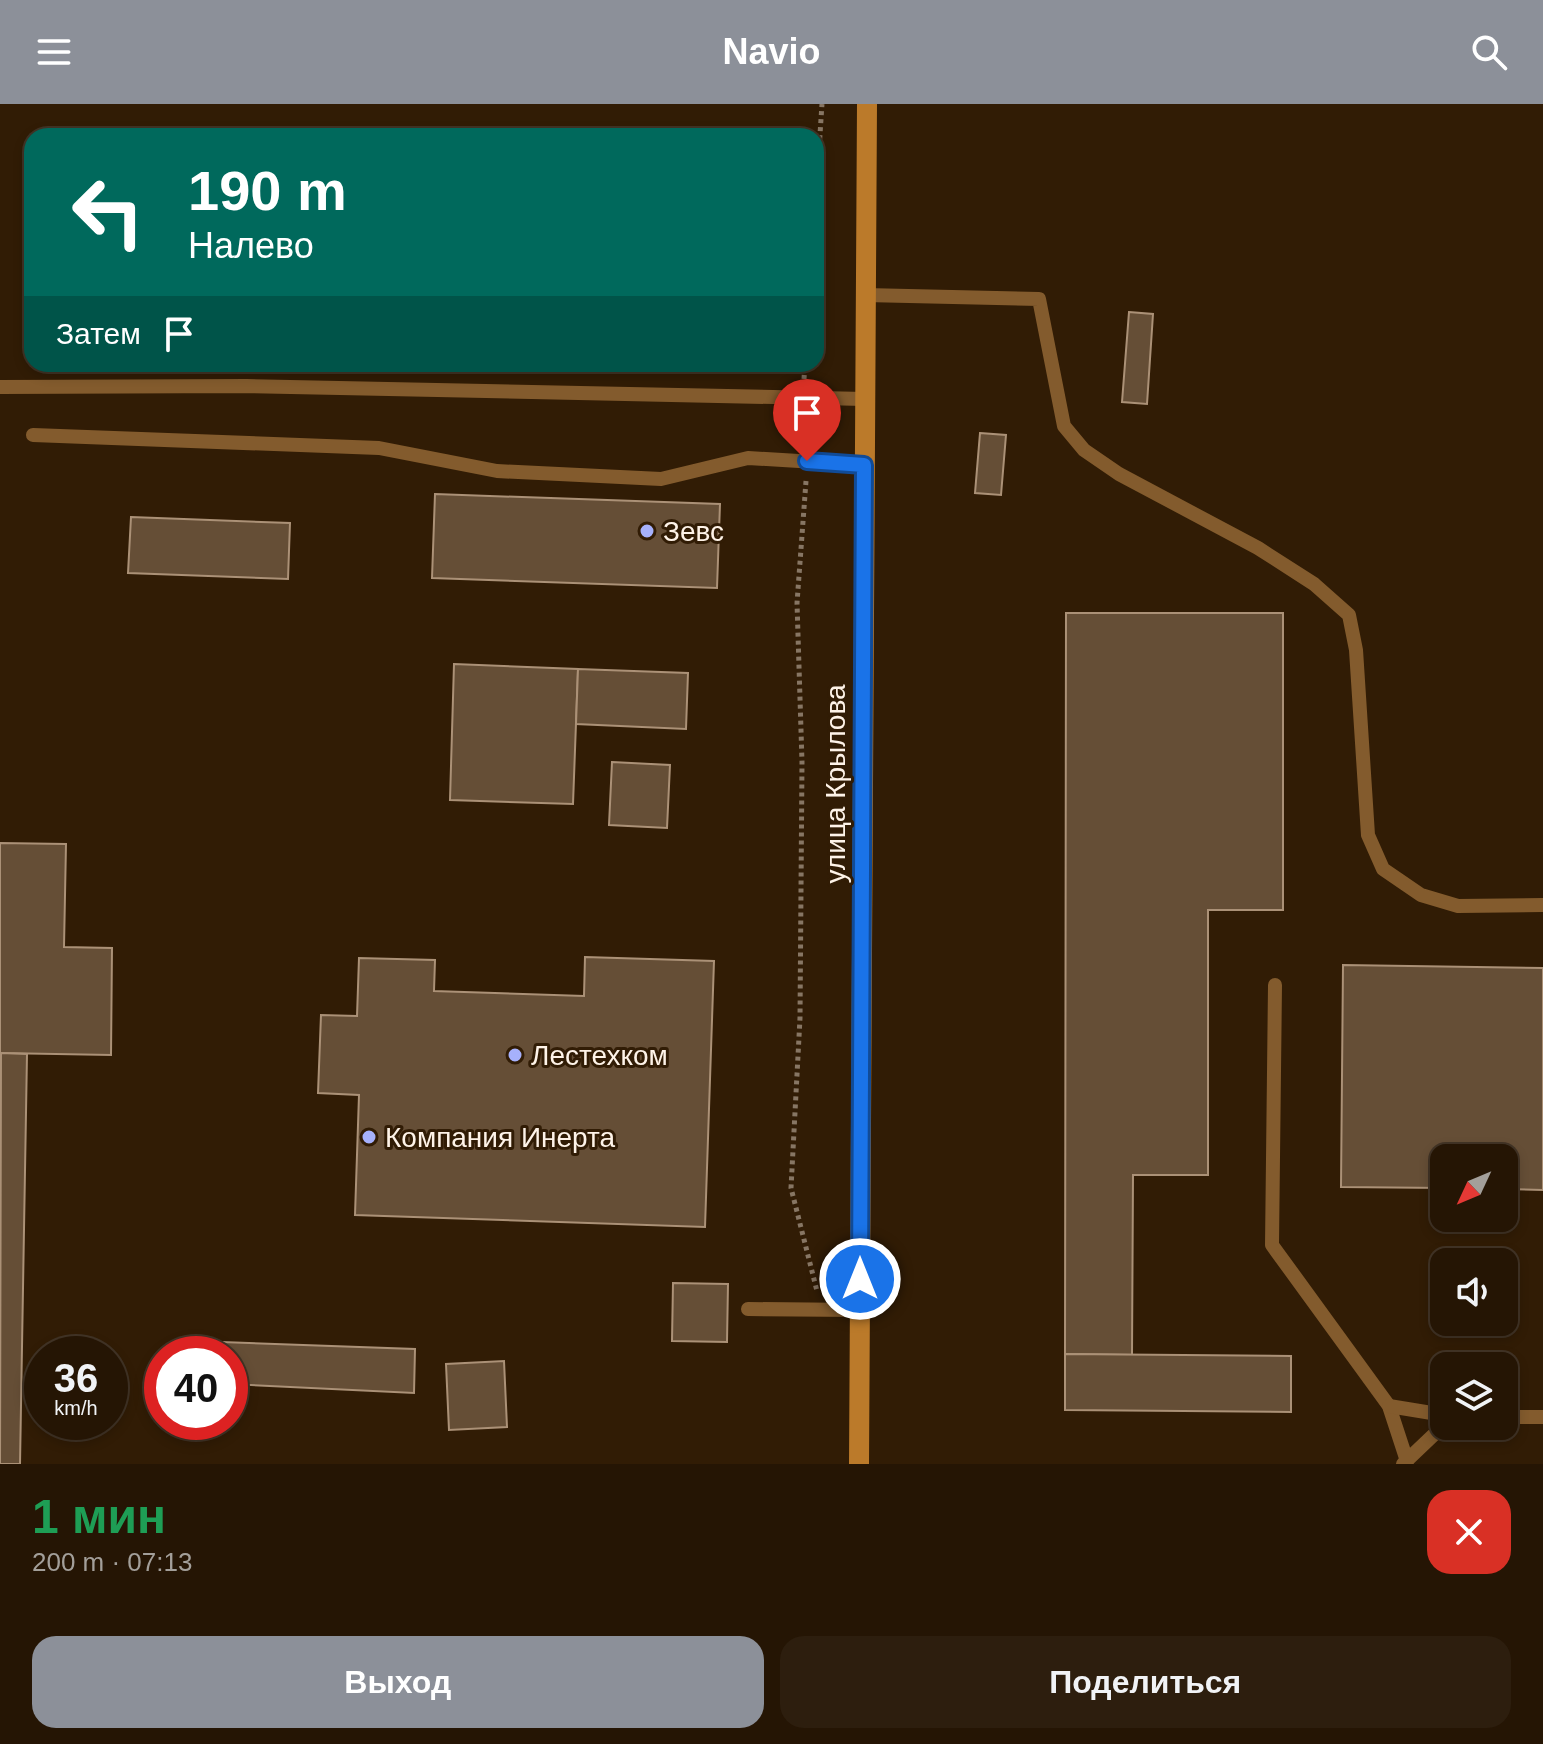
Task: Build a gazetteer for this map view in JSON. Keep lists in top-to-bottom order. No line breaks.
{"streets":{"street":["улица Крылова"]},"places":["Зевс","Лестехком","Компания Инерта"],"north":"bottom left","page":{"header":"Navio","turn":["190 m","Налево"],"then":"Затем","speed":"36 km/h","limit":"40","heading":["1 мин","200 m · 07:13"],"buttons":["Выход","Поделиться"]}}
